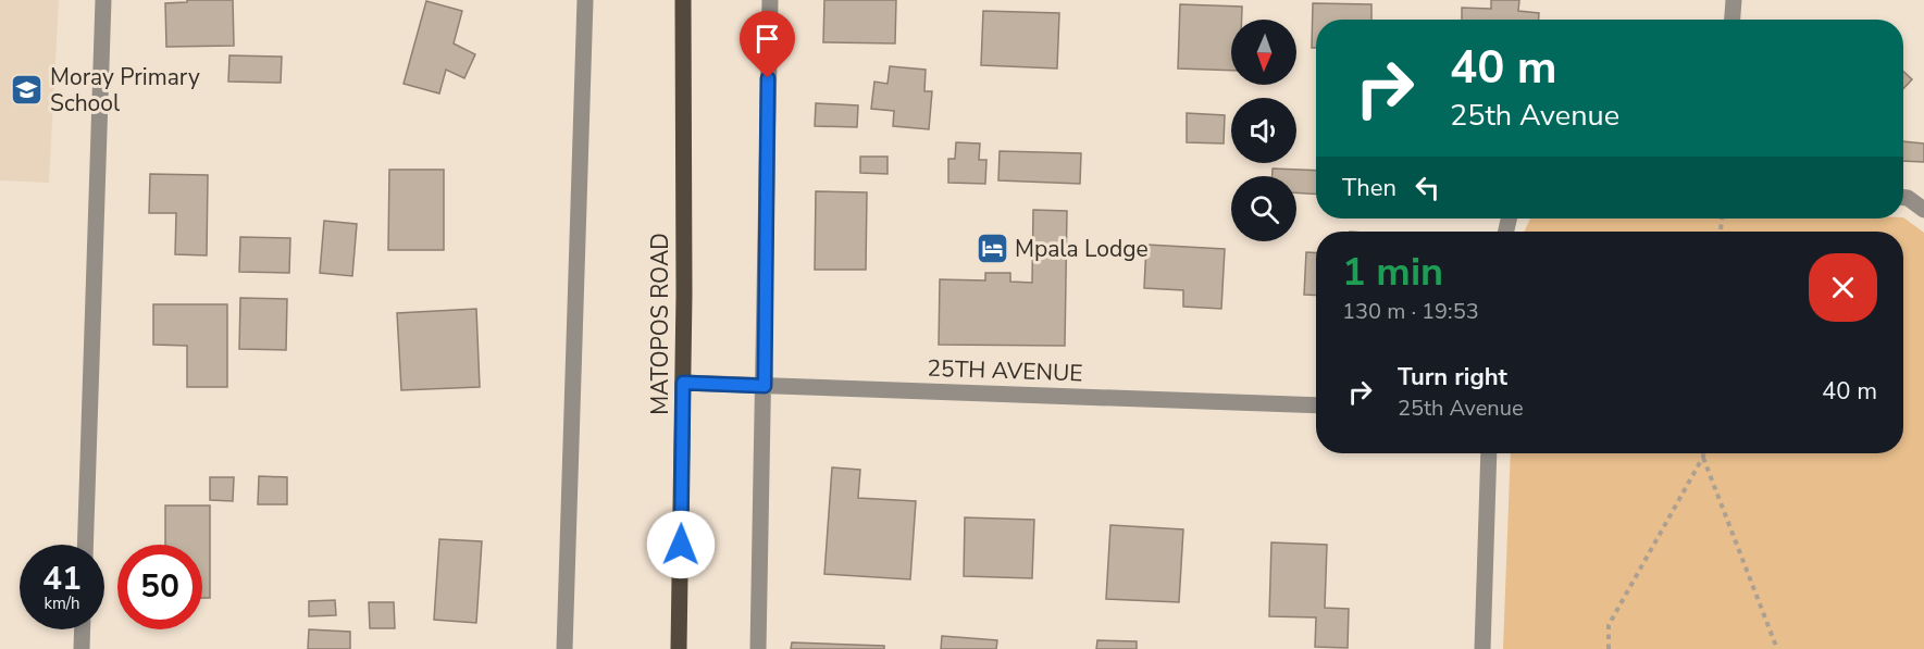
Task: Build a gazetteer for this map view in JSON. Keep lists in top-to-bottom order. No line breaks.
{"streets":{"main road":["MATOPOS ROAD"],"street":["25TH AVENUE"]},"crossings":[["MATOPOS ROAD","25TH AVENUE"]],"places":{"school or university":["Moray Primary School"],"hotel":["Mpala Lodge"]},"north":"bottom","page":{"turn":["40 m","25th Avenue"],"then":"Then","heading":["1 min","130 m · 19:53"],"list":[{"name":"Turn right","note":"25th Avenue","value":"40 m"}],"speed":"41 km/h","limit":"50"}}
